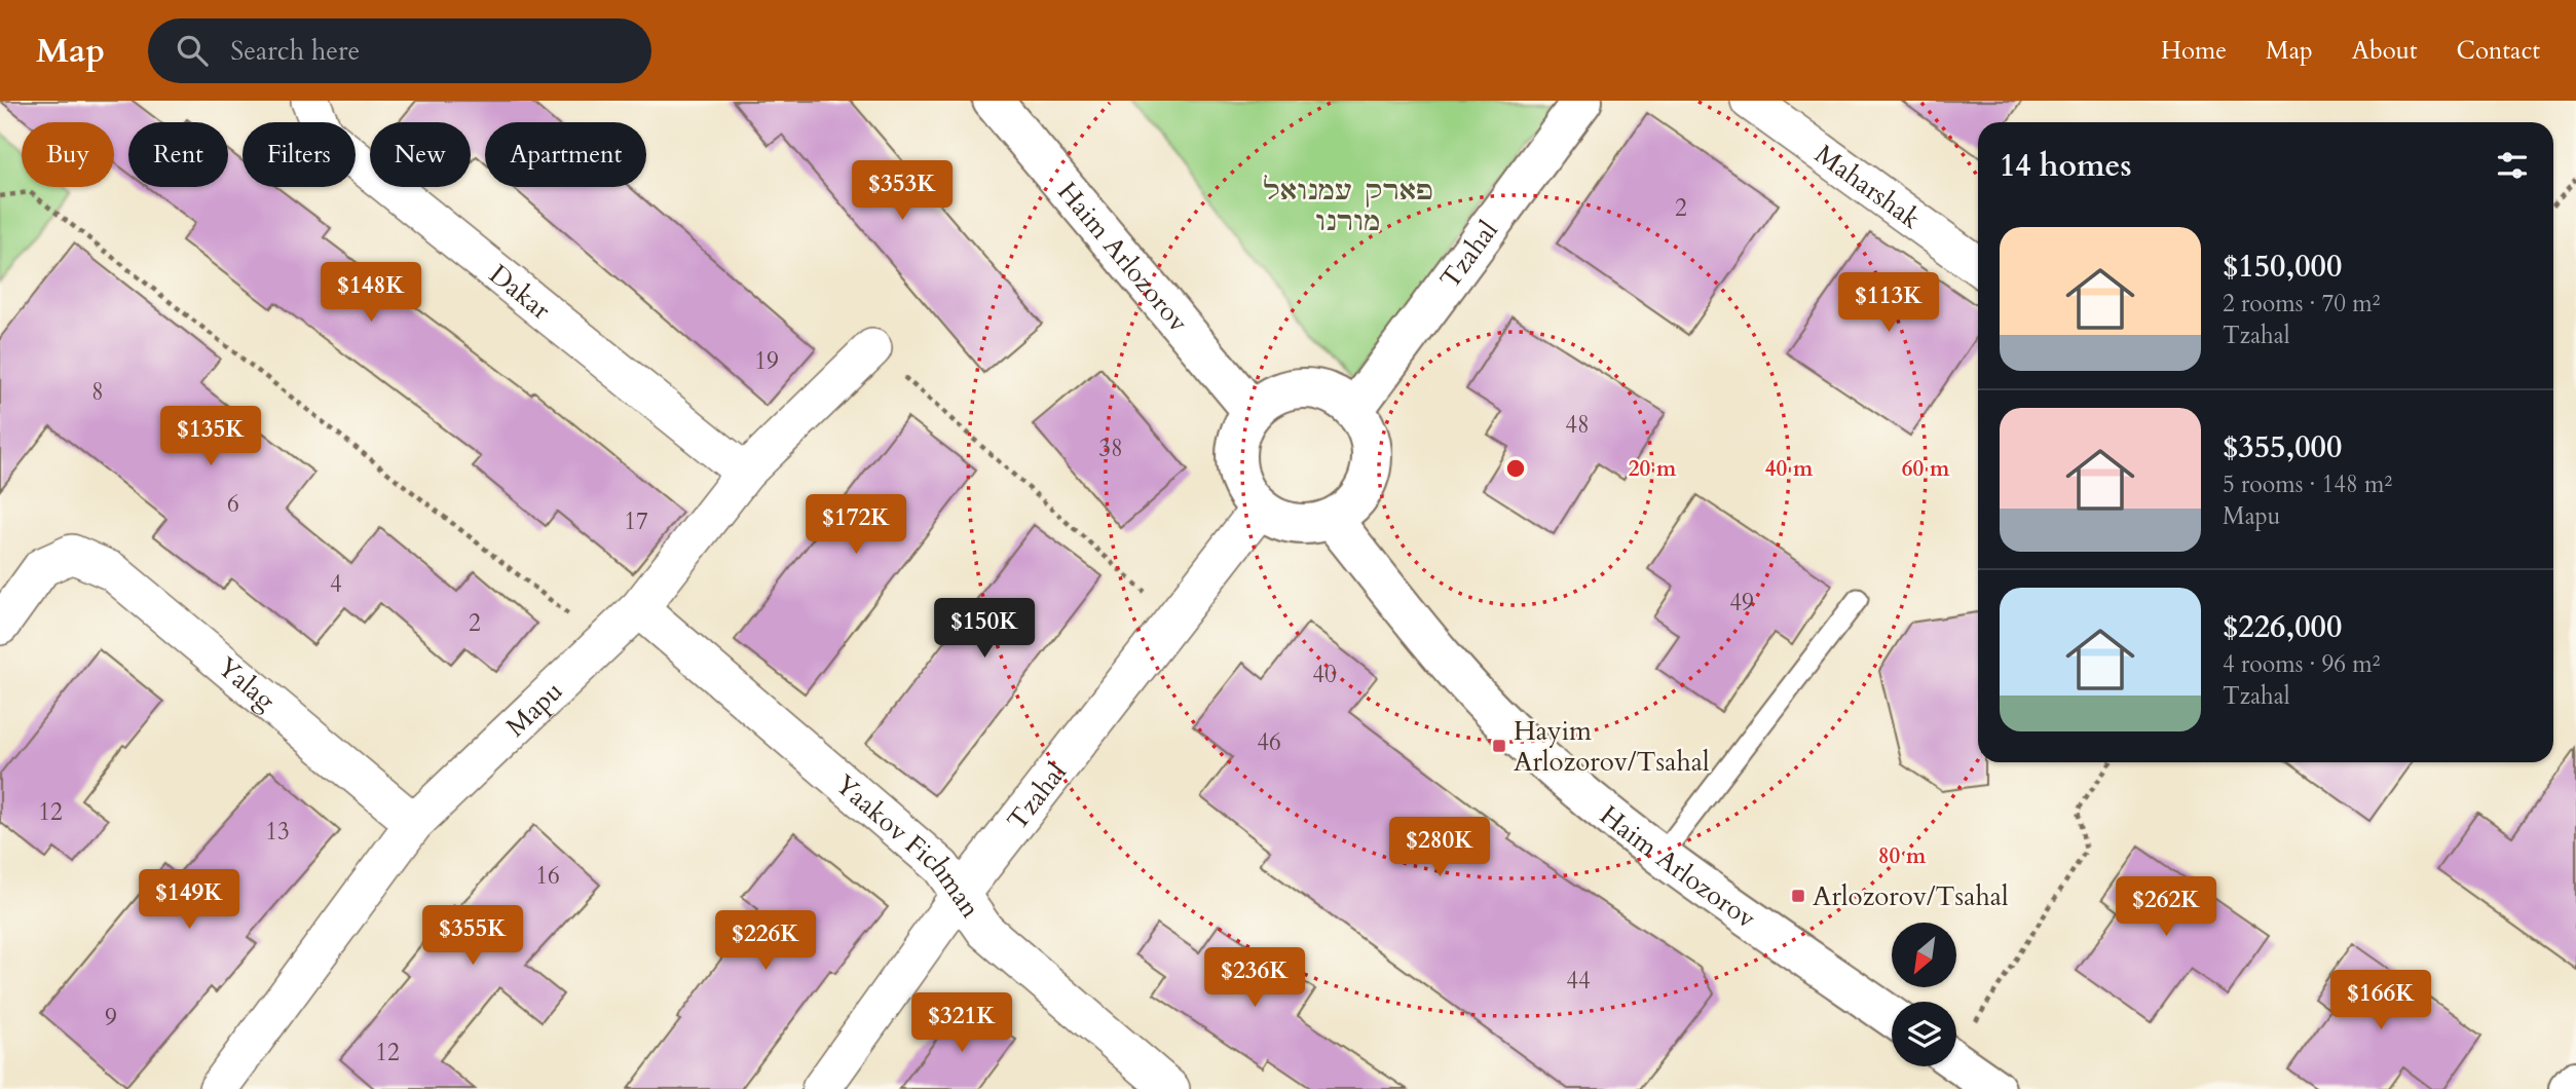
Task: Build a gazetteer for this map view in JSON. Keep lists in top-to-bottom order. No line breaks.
{"streets":{"street":["Maharshak","Tzahal","Haim Arlozorov","Dakar","Yalag","Mapu","Yaakov Fichman"]},"crossings":[["Tzahal","Haim Arlozorov"],["Tzahal","Yaakov Fichman"],["Dakar","Mapu"],["Yalag","Mapu"],["Mapu","Yaakov Fichman"]],"parks":["פארק עמנואל מורנו"],"places":{"transit":["Hayim Arlozorov/Tsahal","Arlozorov/Tsahal"]},"house_numbers":["2","19","8","48","38","6","17","4","49","2","40","46","12","13","16","44","9","12"],"north":"bottom left","page":{"header":"Map","search":"Search here","nav":["Home","Map","About","Contact"],"chip":["Buy","Rent","Filters","New","Apartment"],"heading":"14 homes","price":["$353K","$148K","$113K","$135K","$172K","$150K","$280K","$149K","$262K","$355K","$226K","$236K","$166K","$321K"],"list":[{"name":"$150,000","note":"2 rooms · 70 m² · Tzahal"},{"name":"$355,000","note":"5 rooms · 148 m² · Mapu"},{"name":"$226,000","note":"4 rooms · 96 m² · Tzahal"}]},"rings":["20 m","40 m","60 m","80 m"]}
